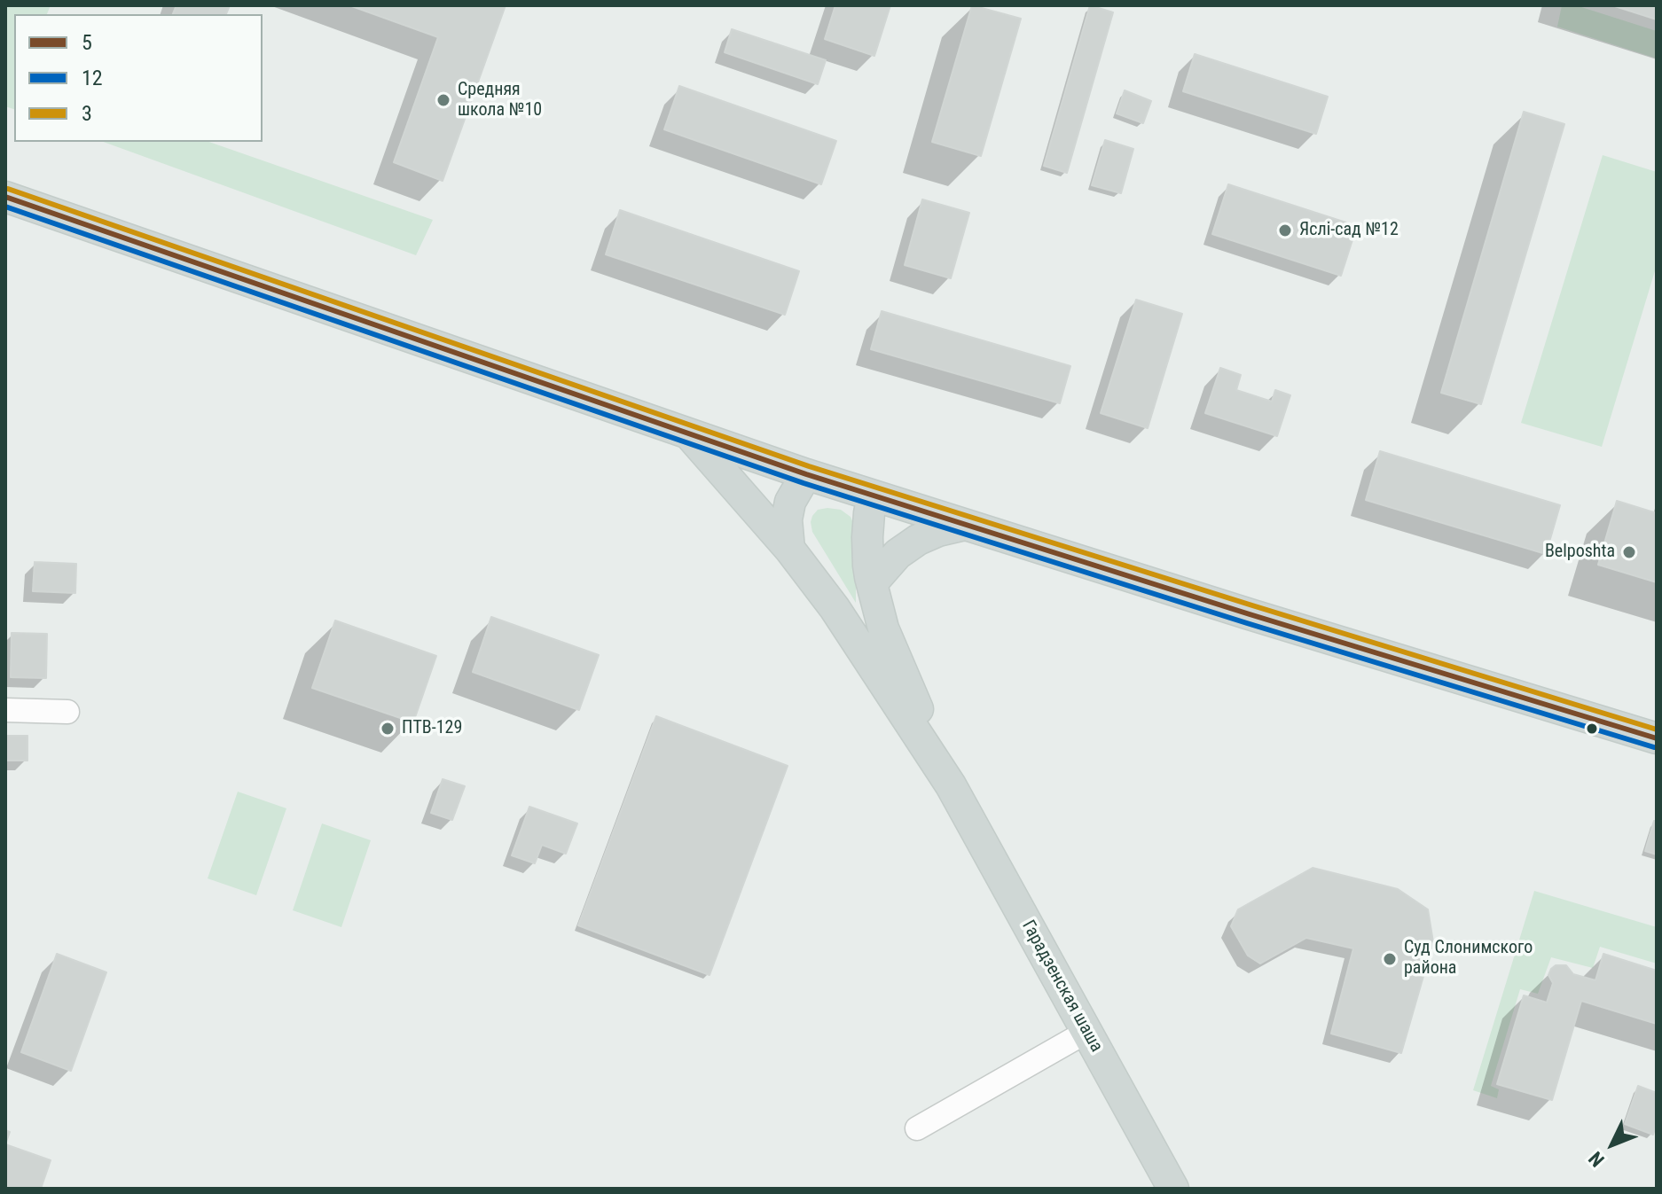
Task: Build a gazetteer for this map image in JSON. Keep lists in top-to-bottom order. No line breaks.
{"streets":{"main road":["Гарадзенская шаша"]},"places":["Средняя школа №10","Яслі-сад №12","Belposhta","ПТВ-129","Суд Слонимского района"],"lines":["transit line 3","transit line 5","transit line 12"],"legend":["5","12","3"],"north":"bottom left"}
